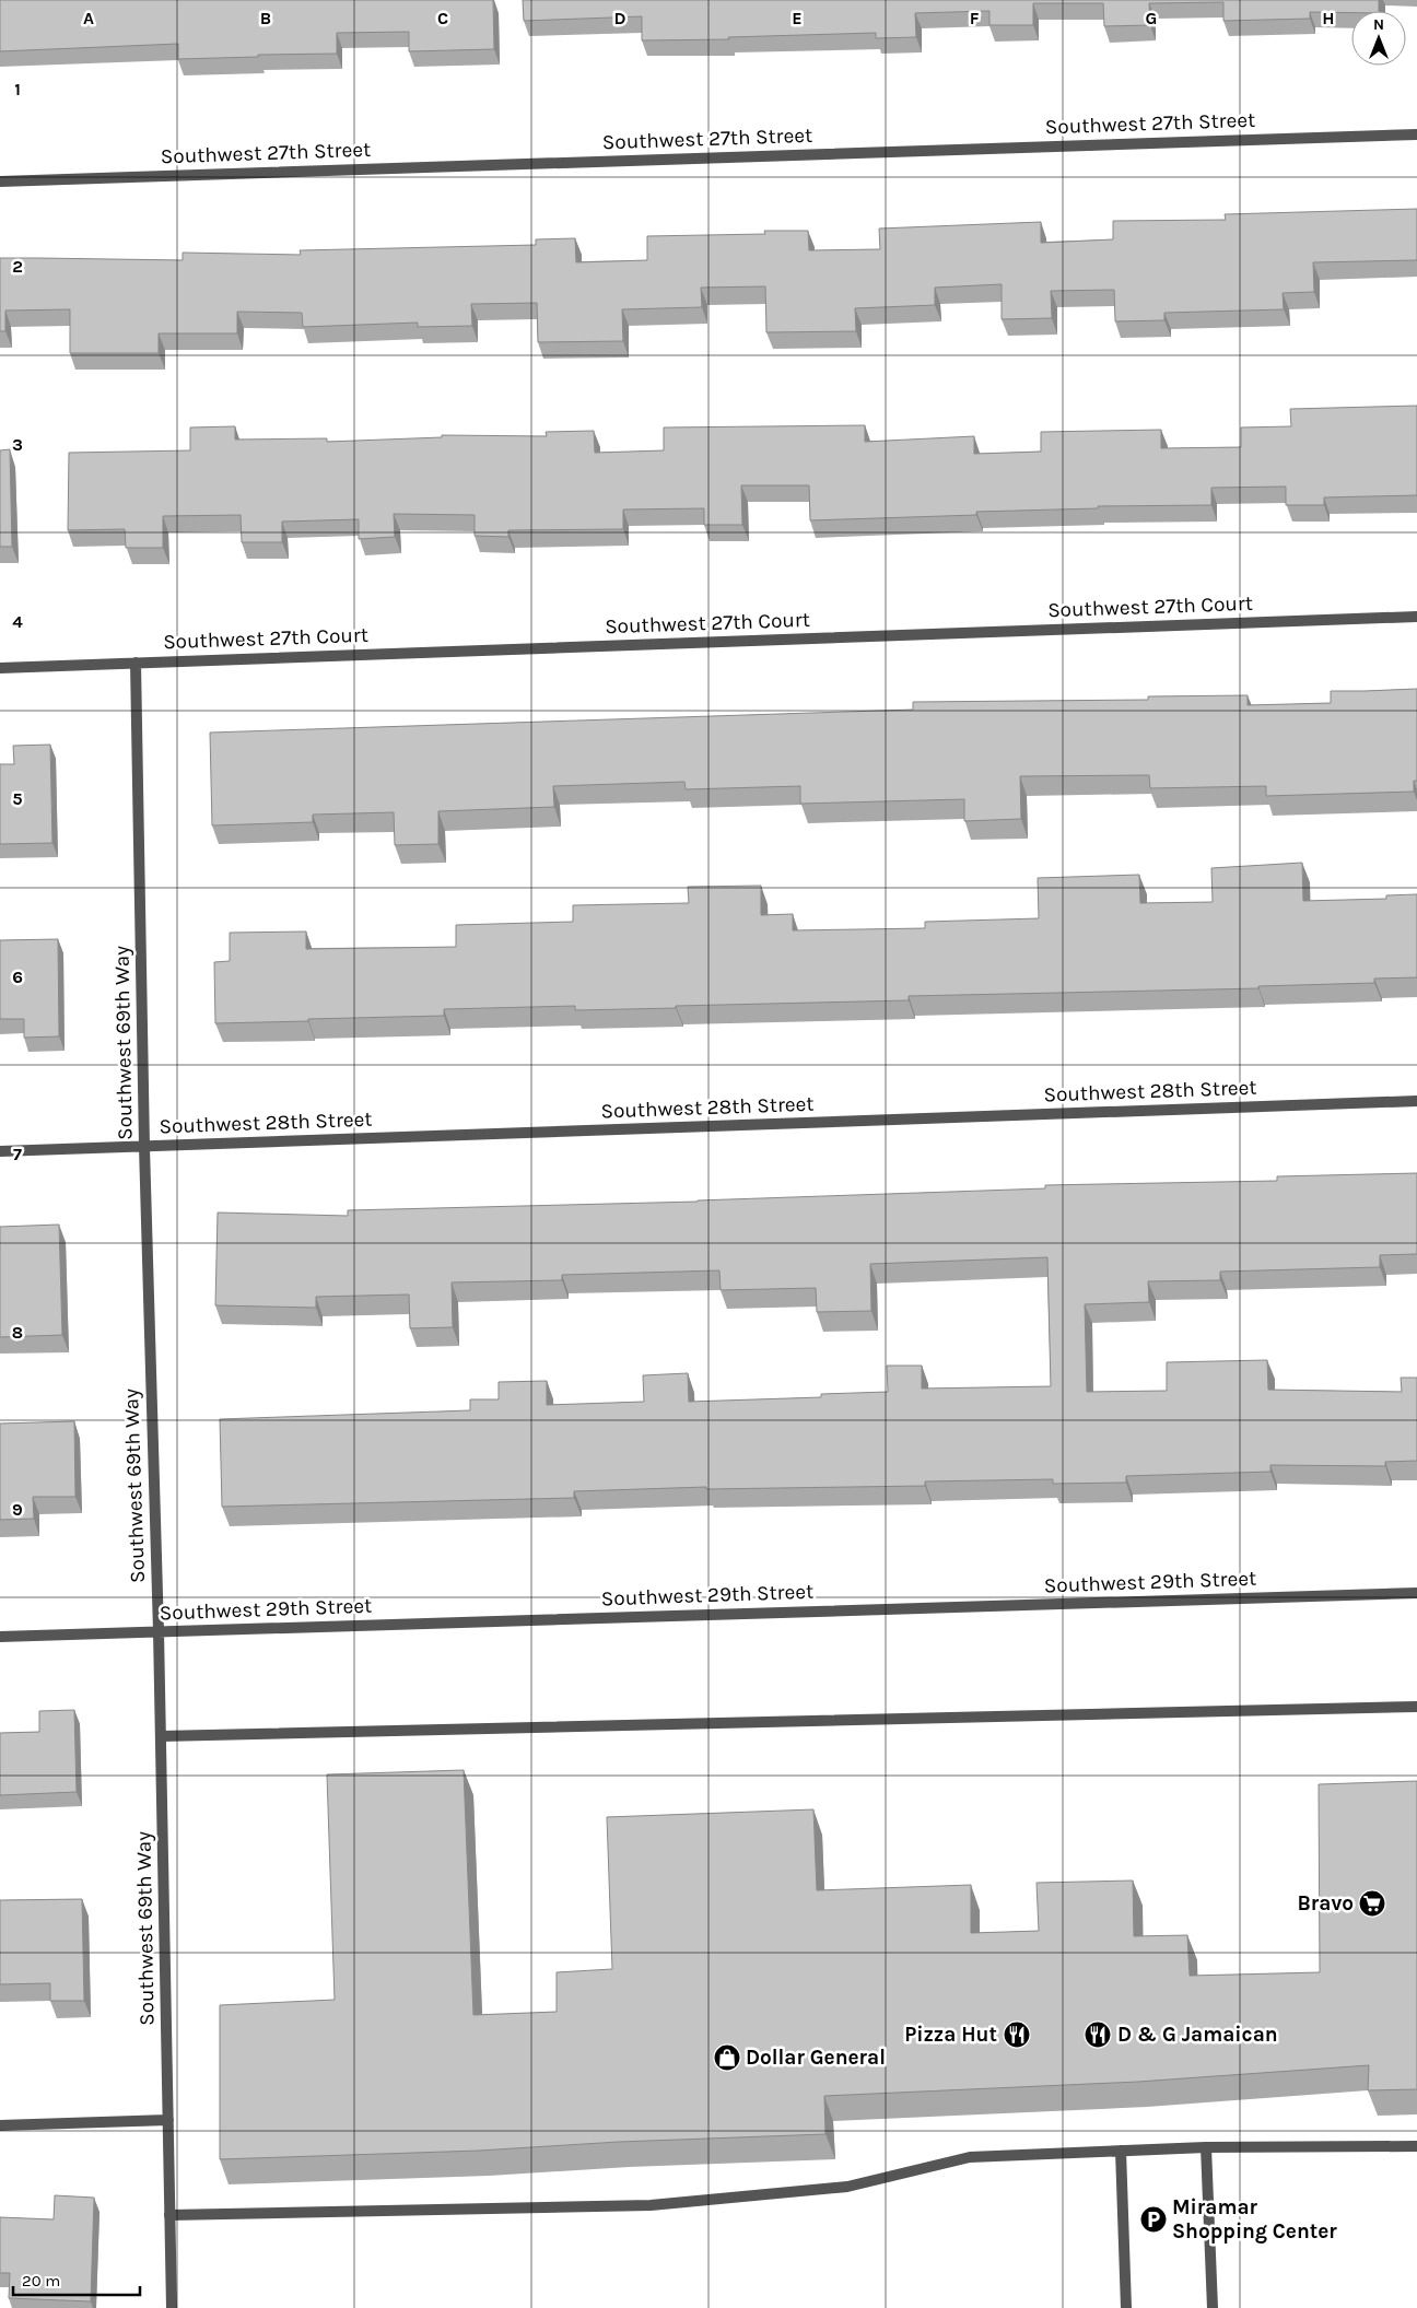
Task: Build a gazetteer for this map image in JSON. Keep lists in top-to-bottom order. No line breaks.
{"streets":{"street":["Southwest 27th Street","Southwest 27th Court","Southwest 69th Way","Southwest 28th Street","Southwest 29th Street"]},"crossings":[["Southwest 27th Court","Southwest 69th Way"],["Southwest 69th Way","Southwest 28th Street"],["Southwest 69th Way","Southwest 29th Street"]],"places":{"supermarket":["Bravo"],"restaurant":["Pizza Hut","D & G Jamaican"],"shop":["Dollar General"],"parking":["Miramar Shopping Center"]},"scale_bar":"20 m","north":"top","grid":{"columns":["A","B","C","D","E","F","G","H"],"rows":["1","2","3","4","5","6","7","8","9"]}}
